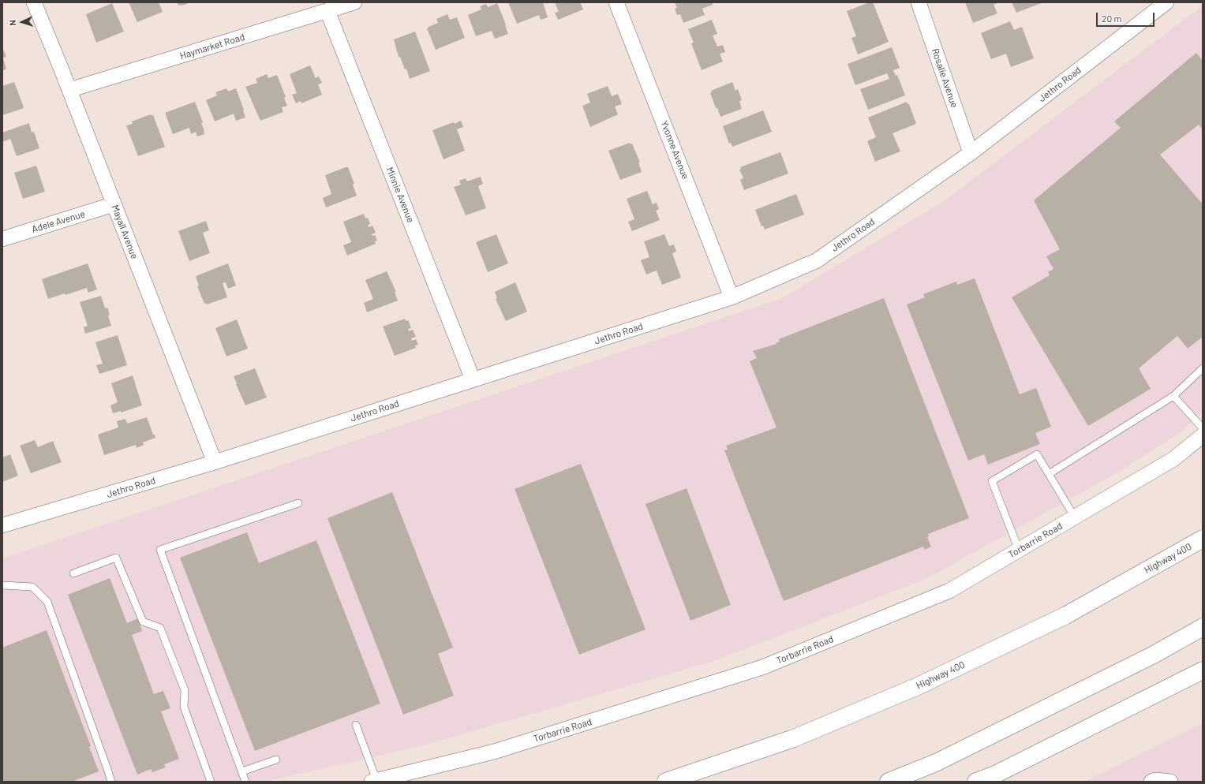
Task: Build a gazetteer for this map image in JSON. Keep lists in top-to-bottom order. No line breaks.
{"streets":{"highway":["Highway 400"],"street":["Haymarket Road","Rosalie Avenue","Jethro Road","Yvonne Avenue","Minnie Avenue","Adele Avenue","Mayall Avenue","Torbarrie Road"]},"crossings":[["Haymarket Road","Minnie Avenue"],["Haymarket Road","Mayall Avenue"],["Rosalie Avenue","Jethro Road"],["Jethro Road","Yvonne Avenue"],["Jethro Road","Minnie Avenue"],["Jethro Road","Mayall Avenue"],["Adele Avenue","Mayall Avenue"]],"scale_bar":"20 m","north":"left"}
